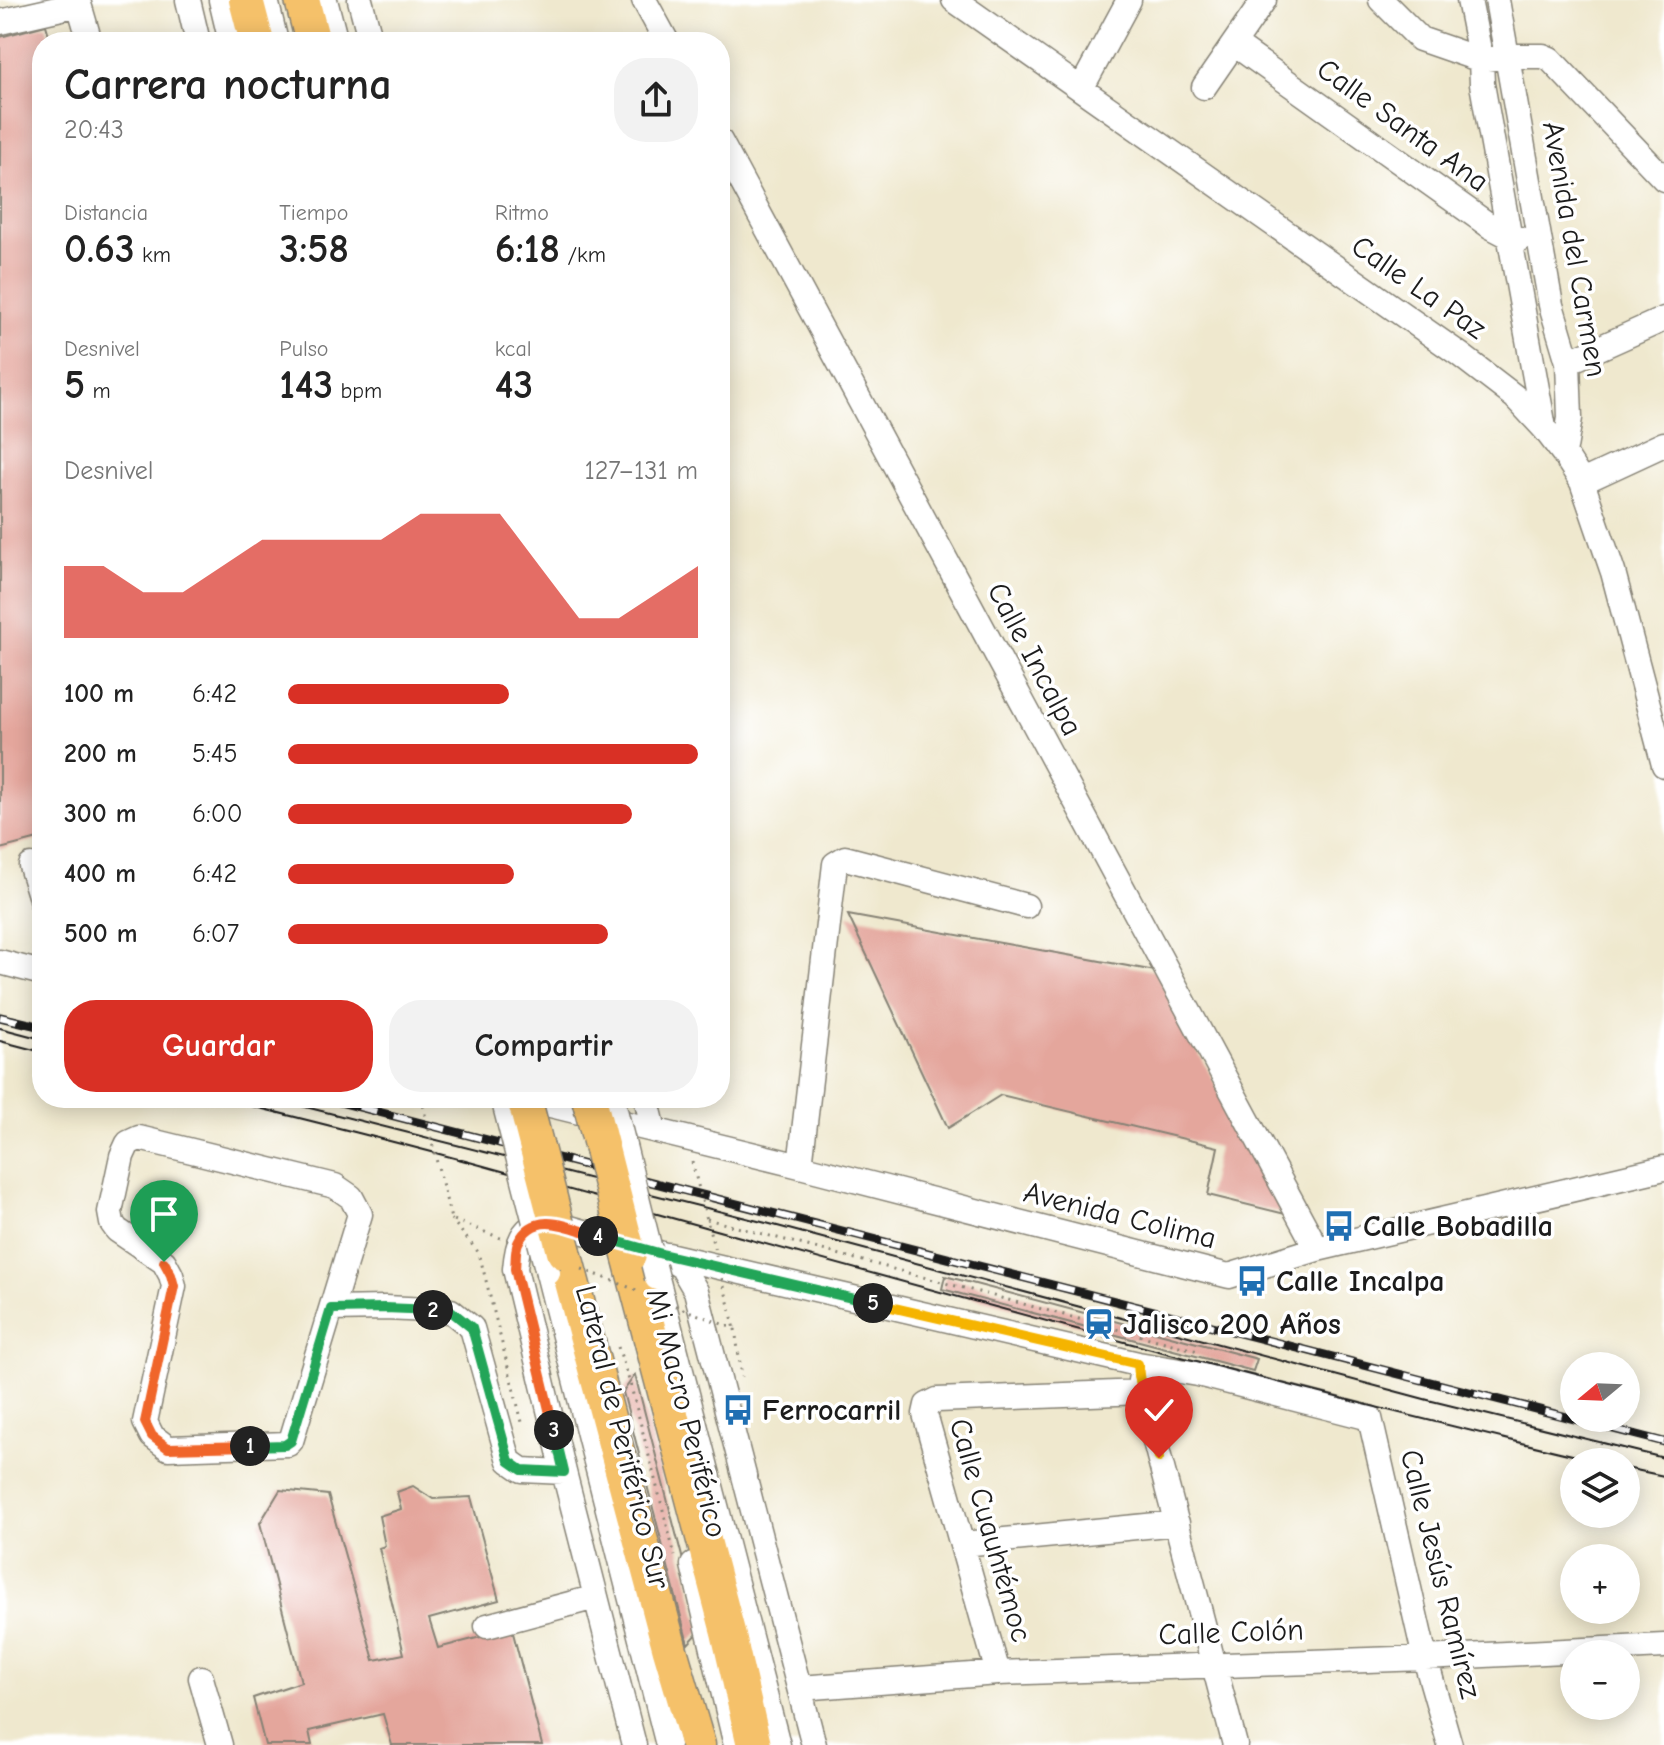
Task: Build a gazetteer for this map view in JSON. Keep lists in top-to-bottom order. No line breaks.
{"streets":{"street":["Calle Santa Ana","Avenida del Carmen","Calle La Paz","Calle Incalpa","Avenida Colima","Mi Macro Periférico","Lateral de Periférico Sur","Calle Cuauhtémoc","Calle Jesús Ramírez","Calle Colón"]},"crossings":[["Calle Santa Ana","Avenida del Carmen"],["Avenida del Carmen","Calle La Paz"],["Calle Incalpa","Avenida Colima"],["Calle Cuauhtémoc","Calle Colón"],["Calle Jesús Ramírez","Calle Colón"]],"places":{"bus stop":["Calle Bobadilla","Calle Incalpa","Ferrocarril"],"station":["Jalisco 200 Años"]},"north":"left","page":{"heading":["Carrera nocturna","20:43"],"stats":[["Distancia","0.63 km"],["Tiempo","3:58"],["Ritmo","6:18 /km"],["Desnivel","5 m"],["Pulso","143 bpm"],["kcal","43"]],"chart":["Desnivel","127–131 m"],"list":[{"name":"100 m","note":"6:42"},{"name":"200 m","note":"5:45"},{"name":"300 m","note":"6:00"},{"name":"400 m","note":"6:42"},{"name":"500 m","note":"6:07"}],"buttons":["Guardar","Compartir"],"pins":["4","5","2","3","1"],"map_buttons":["+","−"]}}
